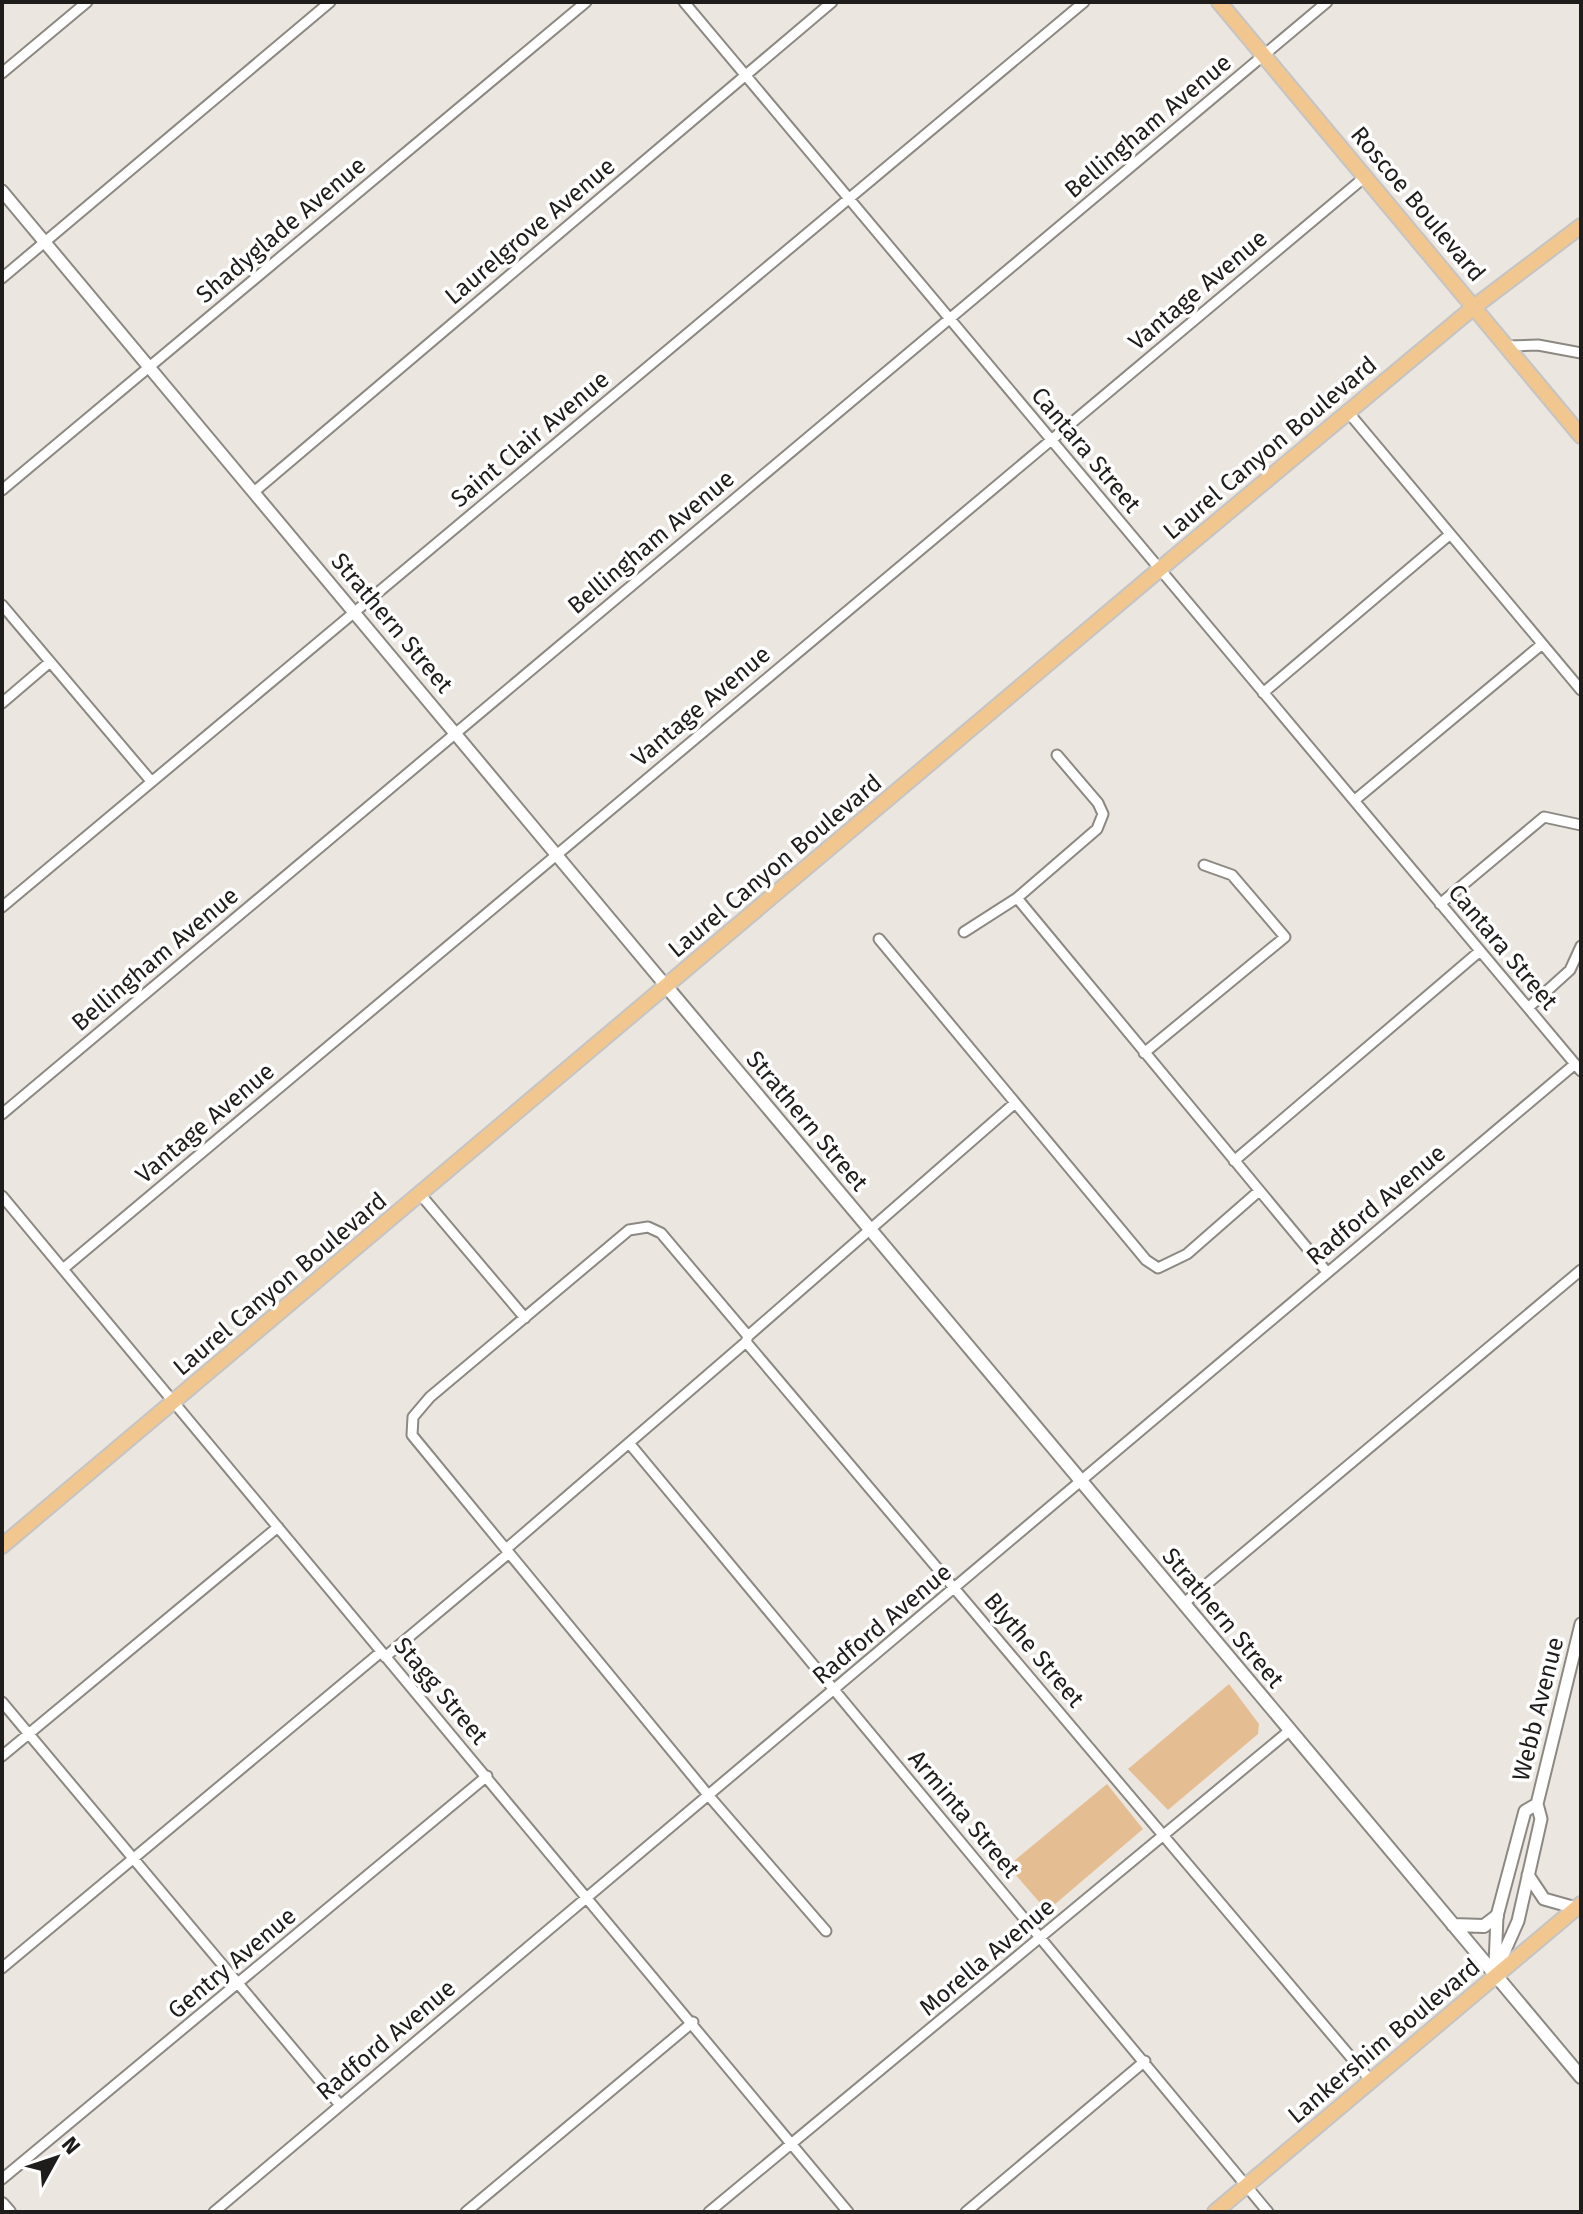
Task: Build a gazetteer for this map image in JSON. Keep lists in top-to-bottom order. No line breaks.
{"streets":{"main road":["Roscoe Boulevard","Laurel Canyon Boulevard","Strathern Street","Lankershim Boulevard"],"street":["Bellingham Avenue","Shadyglade Avenue","Laurelgrove Avenue","Vantage Avenue","Saint Clair Avenue","Cantara Street","Radford Avenue","Blythe Street","Stagg Street","Webb Avenue","Arminta Street","Morella Avenue","Gentry Avenue"]},"crossings":[["Bellingham Avenue","Roscoe Boulevard"],["Bellingham Avenue","Cantara Street"],["Bellingham Avenue","Strathern Street"],["Roscoe Boulevard","Vantage Avenue"],["Roscoe Boulevard","Laurel Canyon Boulevard"],["Shadyglade Avenue","Strathern Street"],["Laurelgrove Avenue","Cantara Street"],["Laurelgrove Avenue","Strathern Street"],["Vantage Avenue","Cantara Street"],["Vantage Avenue","Strathern Street"],["Vantage Avenue","Stagg Street"],["Saint Clair Avenue","Cantara Street"],["Saint Clair Avenue","Strathern Street"],["Laurel Canyon Boulevard","Cantara Street"],["Laurel Canyon Boulevard","Strathern Street"],["Laurel Canyon Boulevard","Stagg Street"],["Cantara Street","Radford Avenue"],["Strathern Street","Radford Avenue"],["Strathern Street","Webb Avenue"],["Strathern Street","Morella Avenue"],["Strathern Street","Lankershim Boulevard"],["Radford Avenue","Blythe Street"],["Radford Avenue","Stagg Street"],["Radford Avenue","Arminta Street"],["Blythe Street","Morella Avenue"],["Blythe Street","Lankershim Boulevard"],["Stagg Street","Morella Avenue"],["Stagg Street","Gentry Avenue"],["Webb Avenue","Lankershim Boulevard"],["Arminta Street","Morella Avenue"],["Arminta Street","Lankershim Boulevard"]],"north":"top right"}
